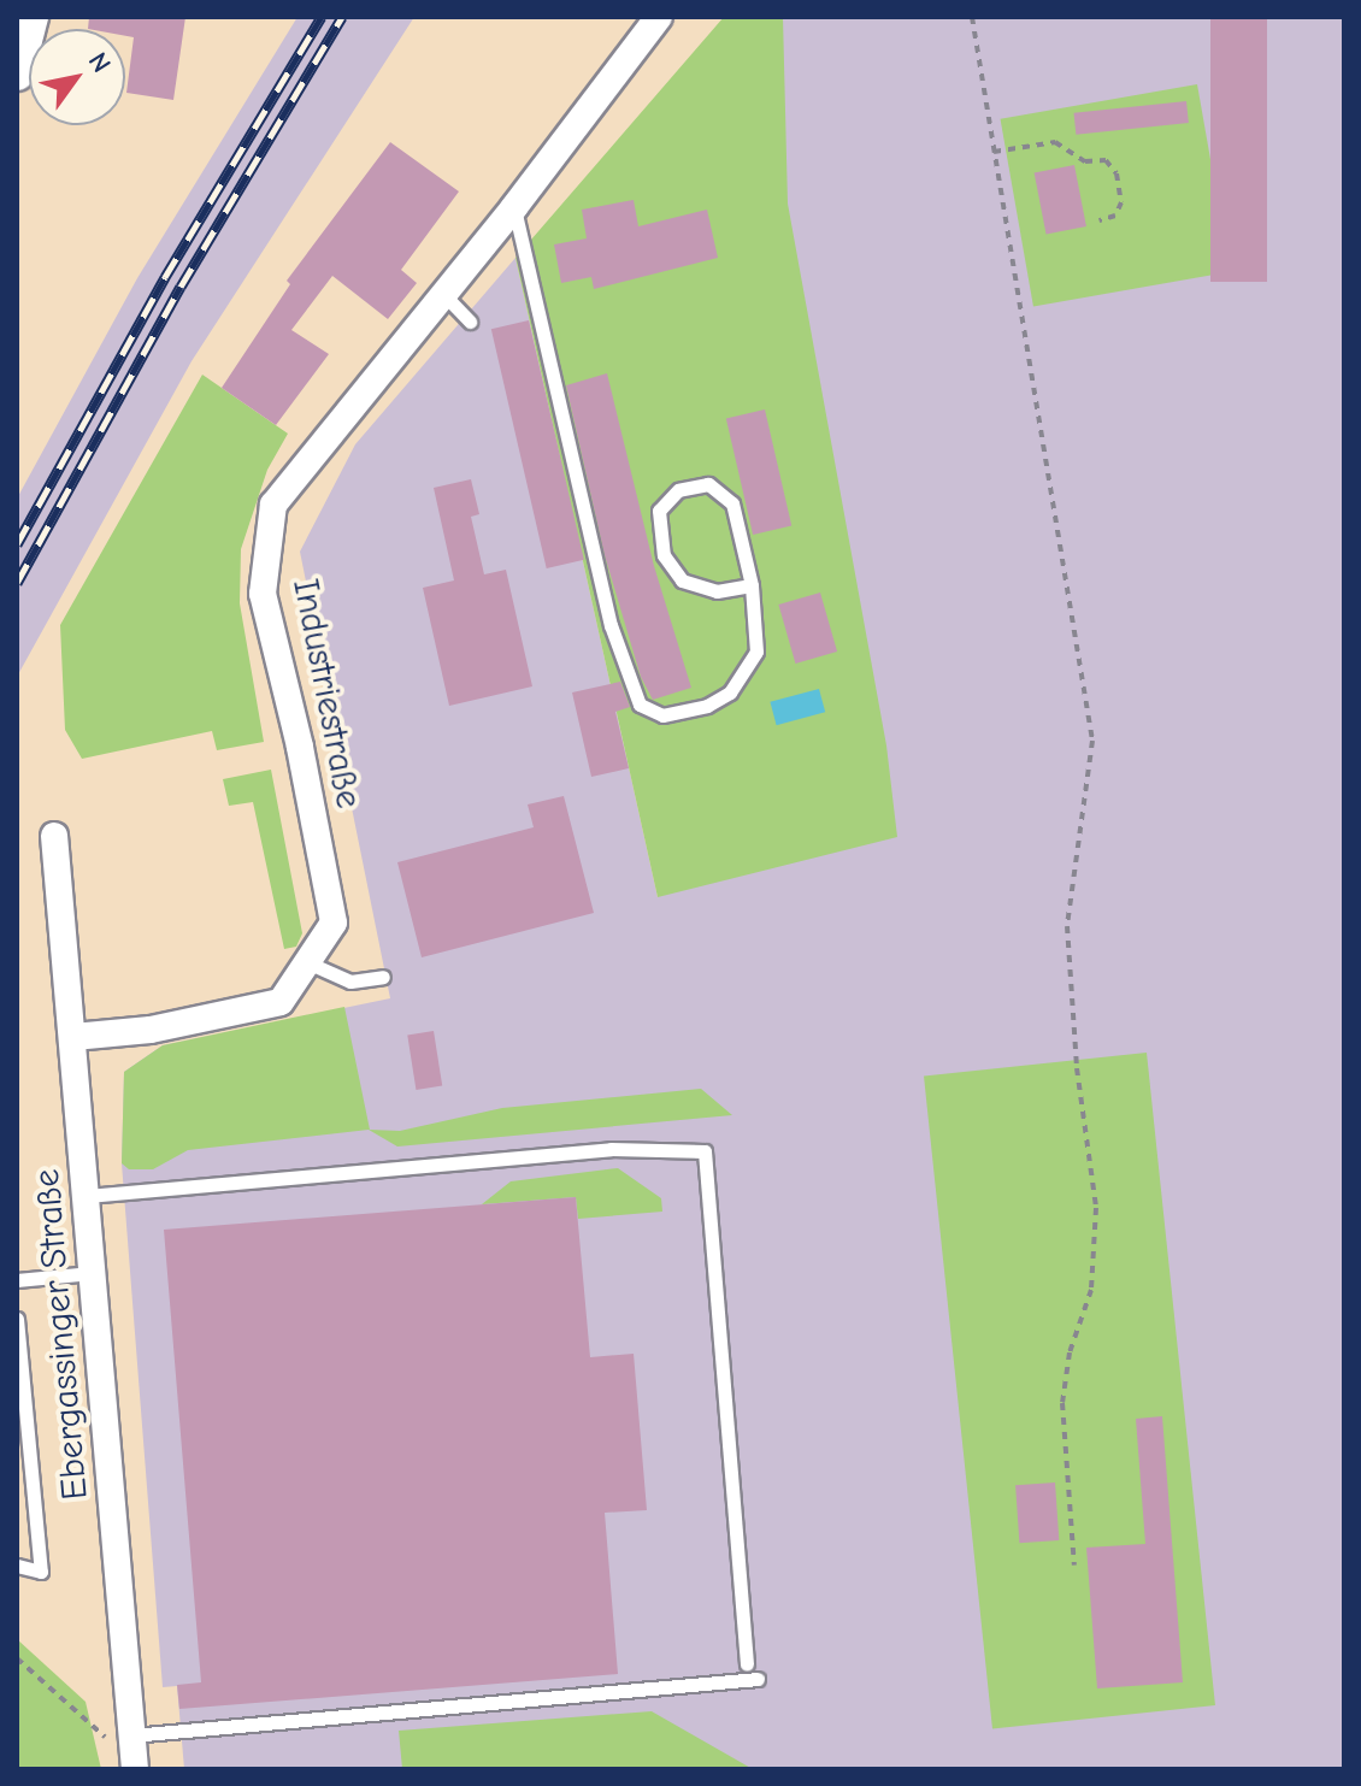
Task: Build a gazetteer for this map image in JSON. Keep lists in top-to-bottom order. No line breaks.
{"streets":{"street":["Industriestraße","Ebergassinger Straße"]},"crossings":[["Industriestraße","Ebergassinger Straße"]],"north":"top right"}
